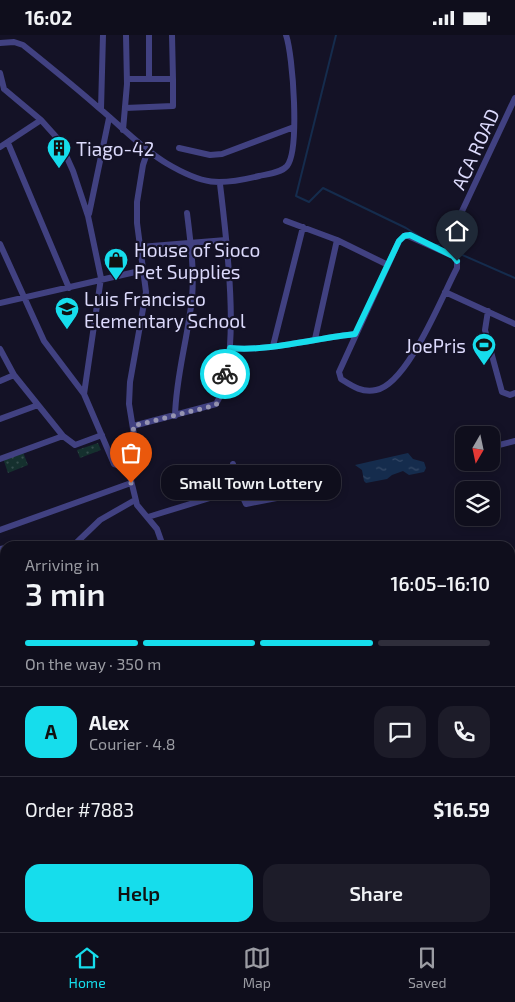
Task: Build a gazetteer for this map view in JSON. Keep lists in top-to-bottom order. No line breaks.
{"streets":{"street":["ACA ROAD"]},"places":{"building":["Tiago-42"],"shop":["House of Sioco Pet Supplies"],"school or university":["Luis Francisco Elementary School"],"sports":["JoePris"],"other":["Small Town Lottery"]},"north":"bottom","page":{"status":"16:02","bubble":"Small Town Lottery","heading":["3 min","Arriving in","16:05–16:10"],"panel":["Alex","Courier · 4.8","Order #7883","$16.59"],"bar":"On the way · 350 m","round":"A","buttons":["Help","Share"],"tabs":["Home","Map","Saved"]}}
